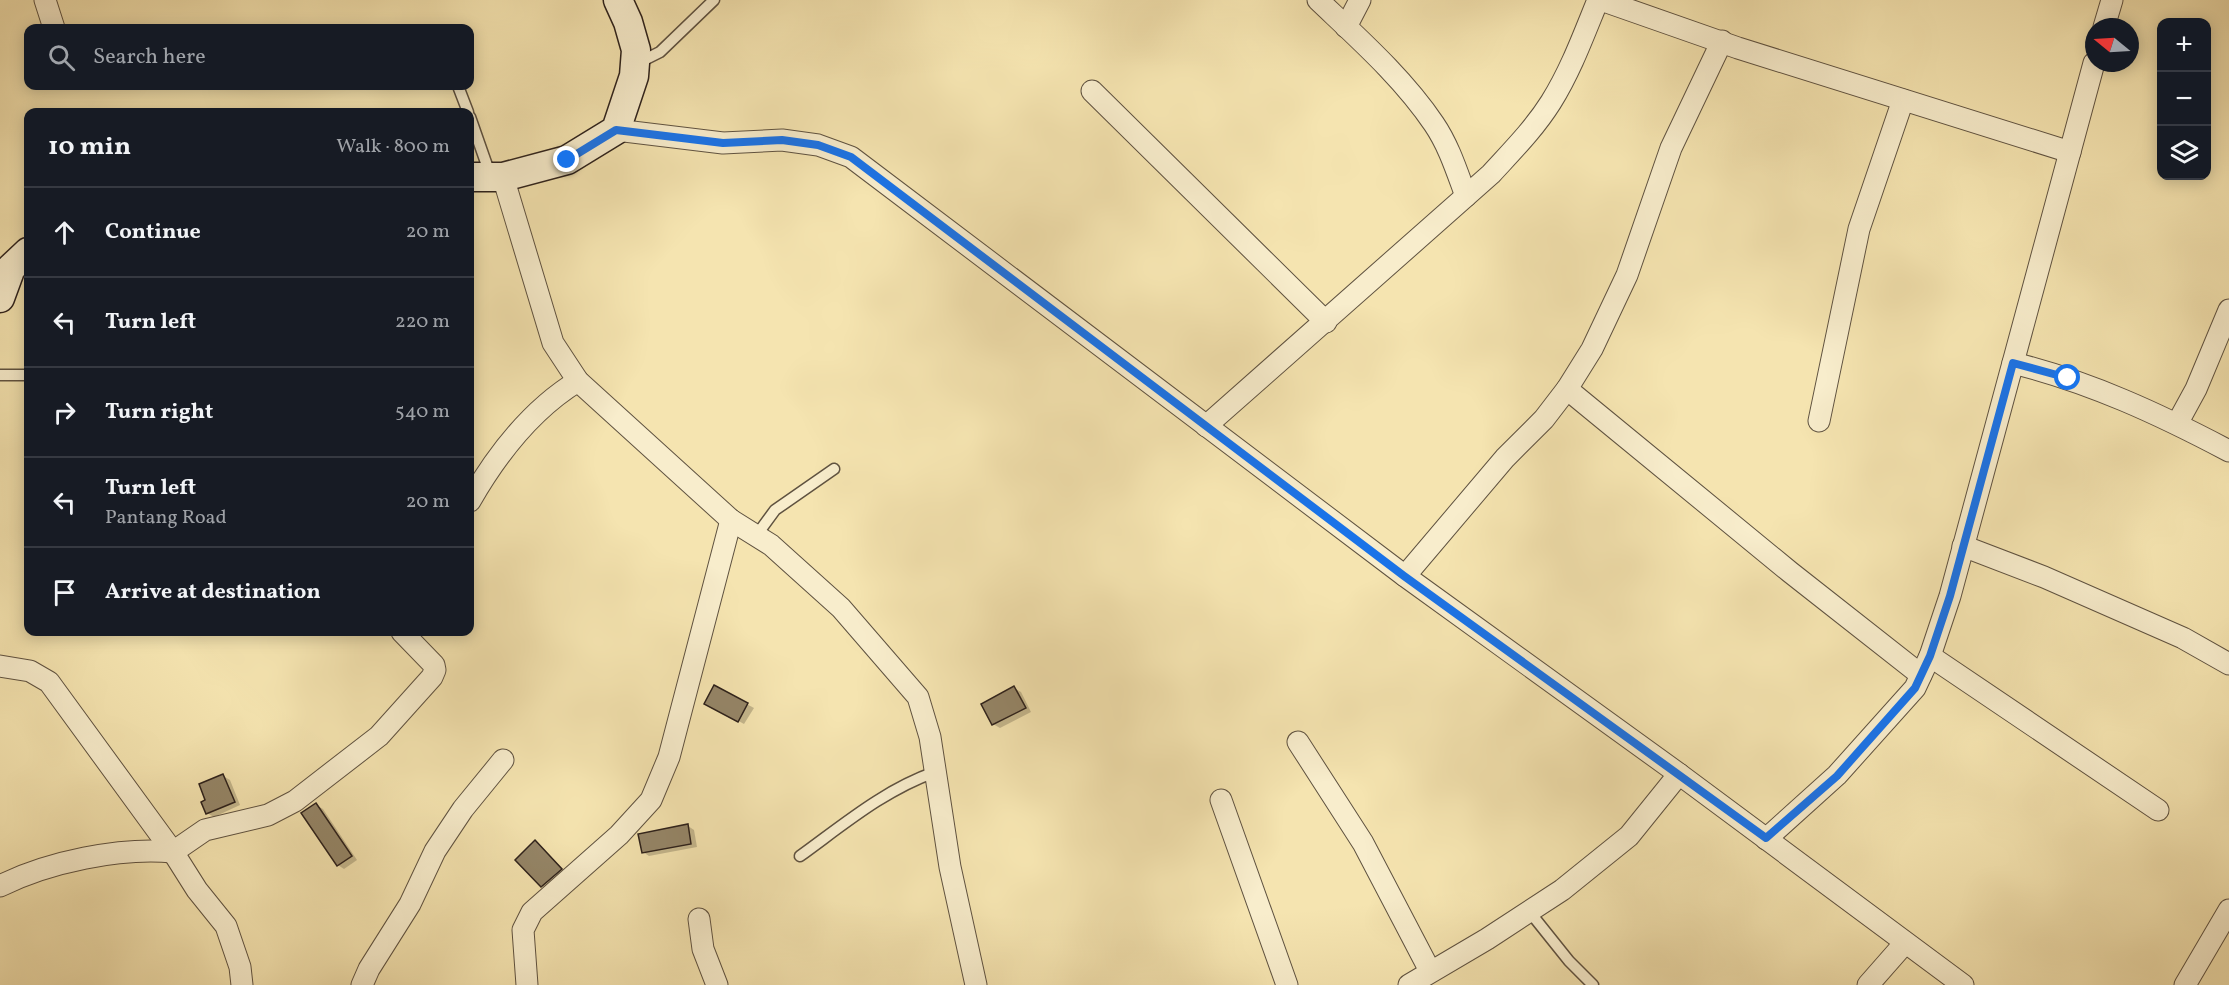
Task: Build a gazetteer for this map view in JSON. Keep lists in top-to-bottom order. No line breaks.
{"north":"left","page":{"map_buttons":["+","−"],"search":"Search here","heading":["10 min","Walk · 800 m"],"list":[["Continue","20 m"],["Turn left","220 m"],["Turn right","540 m"],["Turn left","Pantang Road","20 m"],"Arrive at destination"]}}
